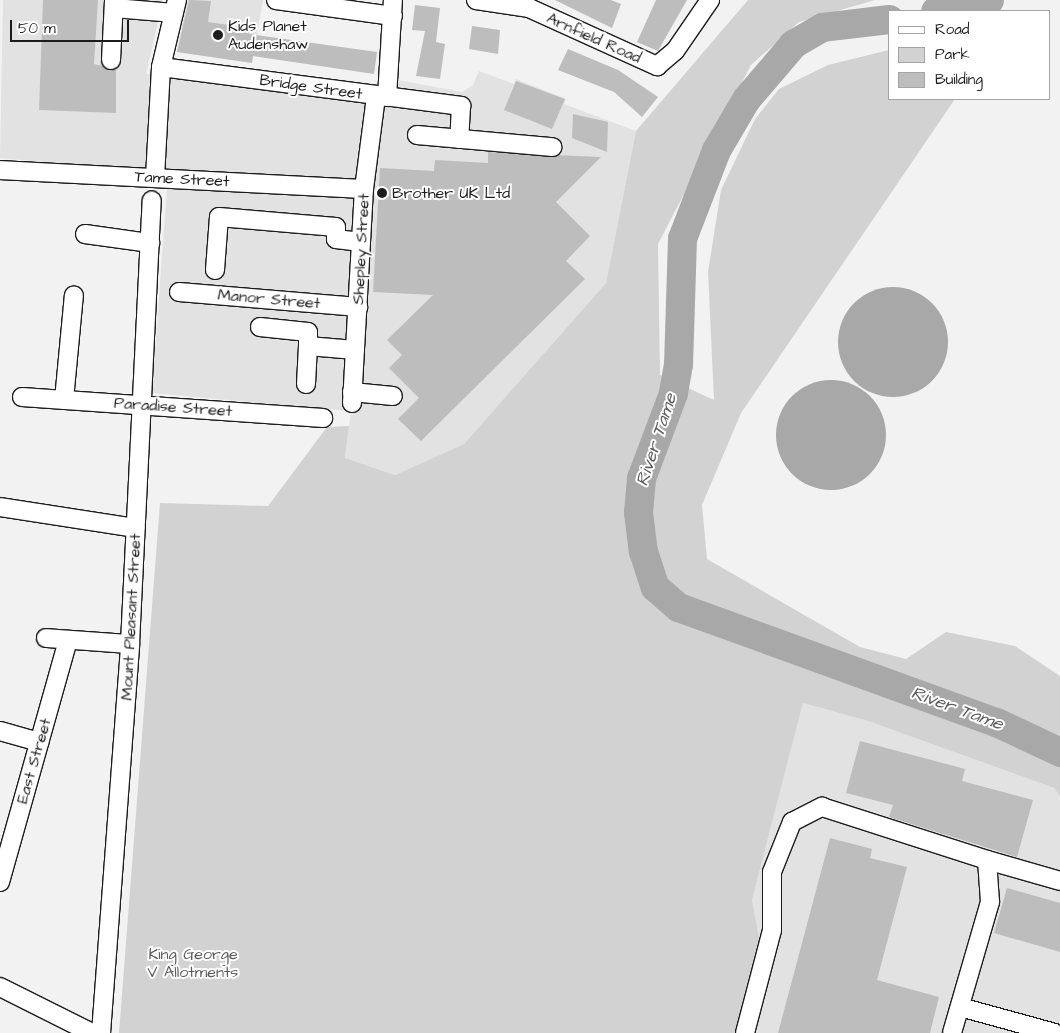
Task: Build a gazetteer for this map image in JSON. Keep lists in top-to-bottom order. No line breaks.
{"streets":{"street":["Arnfield Road","Bridge Street","Tame Street","Shepley Street","Manor Street","Paradise Street","Mount Pleasant Street","East Street"]},"crossings":[["Bridge Street","Shepley Street"],["Tame Street","Shepley Street"],["Shepley Street","Manor Street"],["Paradise Street","Mount Pleasant Street"]],"water":["River Tame"],"parks":["King George V Allotments"],"places":["Kids Planet Audenshaw","Brother UK Ltd"],"legend":["Road","Park","Building"],"scale_bar":"50 m"}
